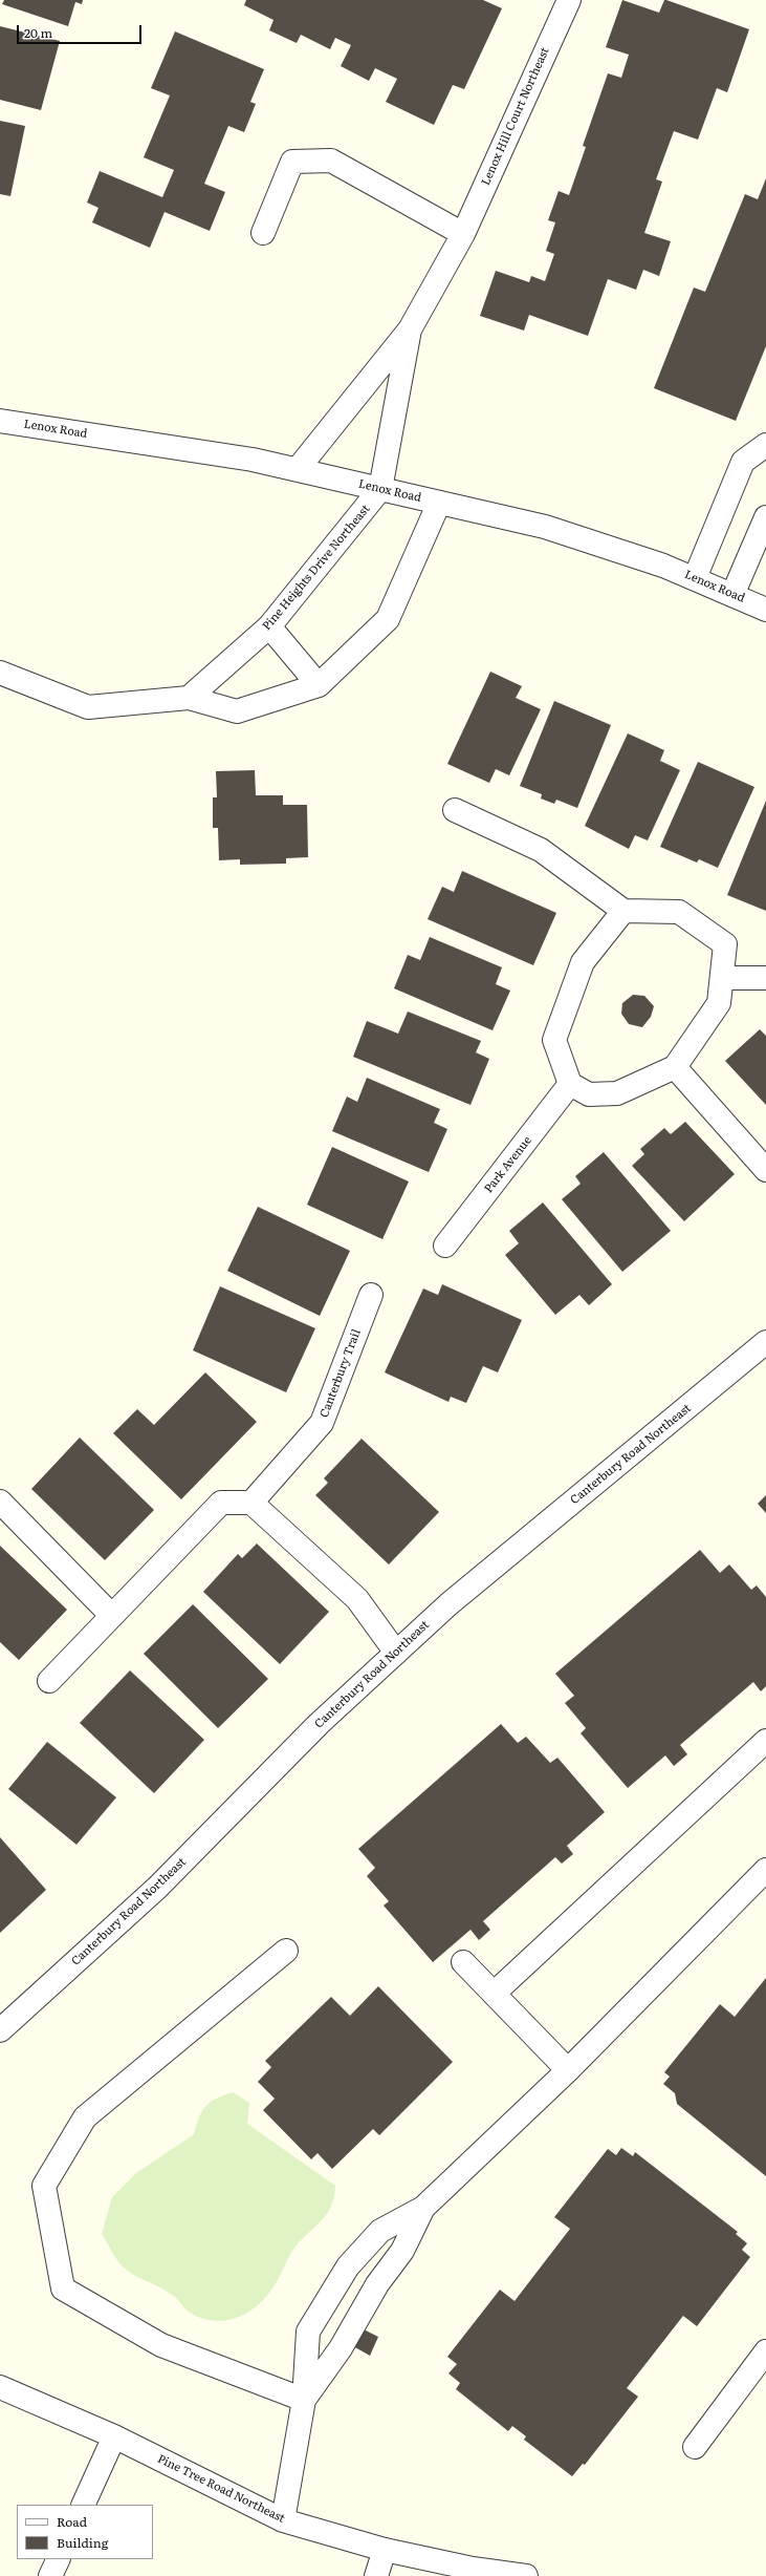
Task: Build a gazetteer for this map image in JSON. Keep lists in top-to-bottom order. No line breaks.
{"streets":{"street":["Lenox Hill Court Northeast","Lenox Road","Pine Heights Drive Northeast","Park Avenue","Canterbury Trail","Canterbury Road Northeast","Pine Tree Road Northeast"]},"crossings":[["Lenox Hill Court Northeast","Lenox Road"],["Lenox Hill Court Northeast","Pine Heights Drive Northeast"],["Lenox Road","Pine Heights Drive Northeast"]],"legend":["Road","Building"],"scale_bar":"20 m"}
